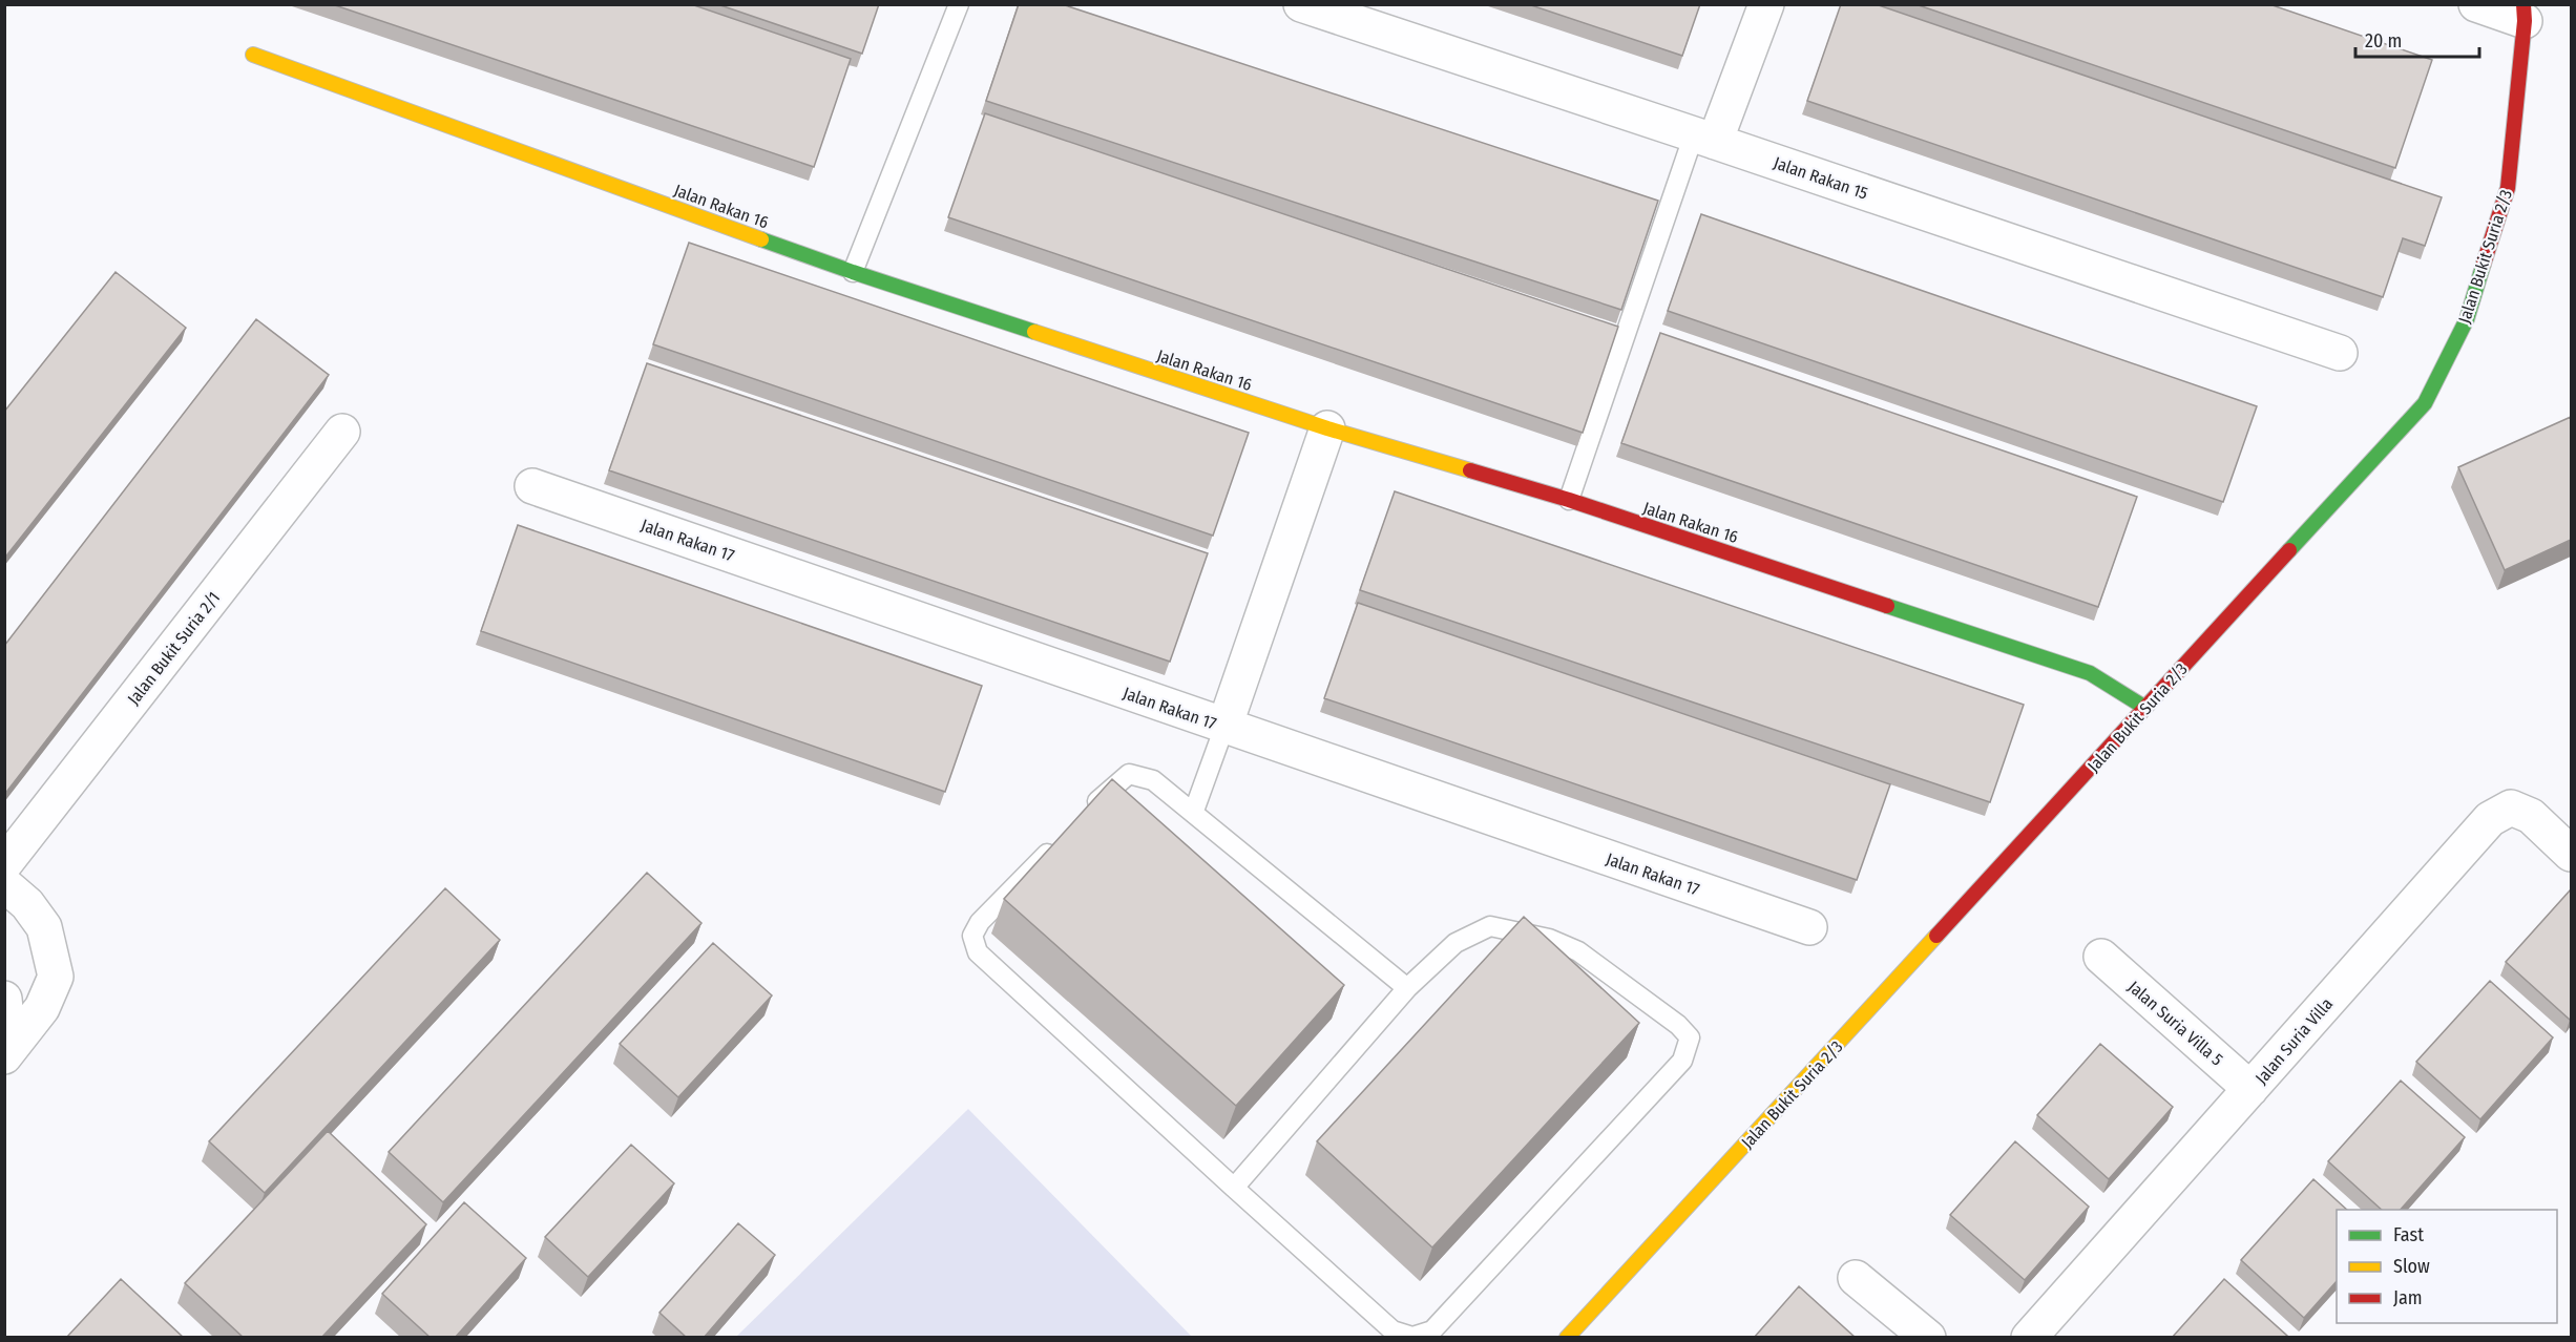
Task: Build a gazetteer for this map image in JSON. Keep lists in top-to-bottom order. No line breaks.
{"streets":{"street":["Jalan Rakan 15","Jalan Rakan 16","Jalan Bukit Suria 2/3","Jalan Rakan 17","Jalan Bukit Suria 2/1","Jalan Suria Villa 5","Jalan Suria Villa"]},"crossings":[["Jalan Rakan 16","Jalan Bukit Suria 2/3"],["Jalan Suria Villa 5","Jalan Suria Villa"]],"legend":["Fast","Slow","Jam"],"scale_bar":"20 m"}
